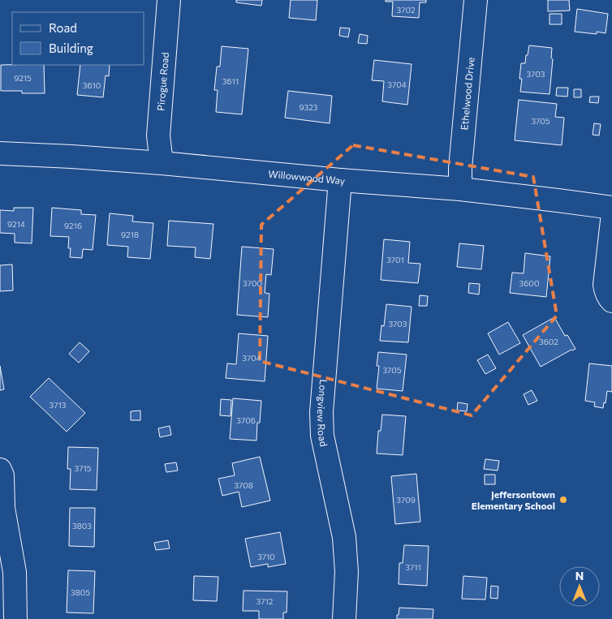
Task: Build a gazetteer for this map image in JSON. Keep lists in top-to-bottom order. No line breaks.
{"streets":{"street":["Pirogue Road","Ethelwood Drive","Willowwood Way","Longview Road"]},"crossings":[["Pirogue Road","Willowwood Way"],["Ethelwood Drive","Willowwood Way"],["Willowwood Way","Longview Road"]],"places":["Jeffersontown Elementary School"],"house_numbers":["3702","3703","9215","3611","3704","3610","9323","3705","9214","9216","9218","3701","3700","3600","3703","3602","3704","3705","3713","3706","3715","3708","3709","3803","3710","3711","3805","3712"],"legend":["Road","Building"],"north":"top"}
